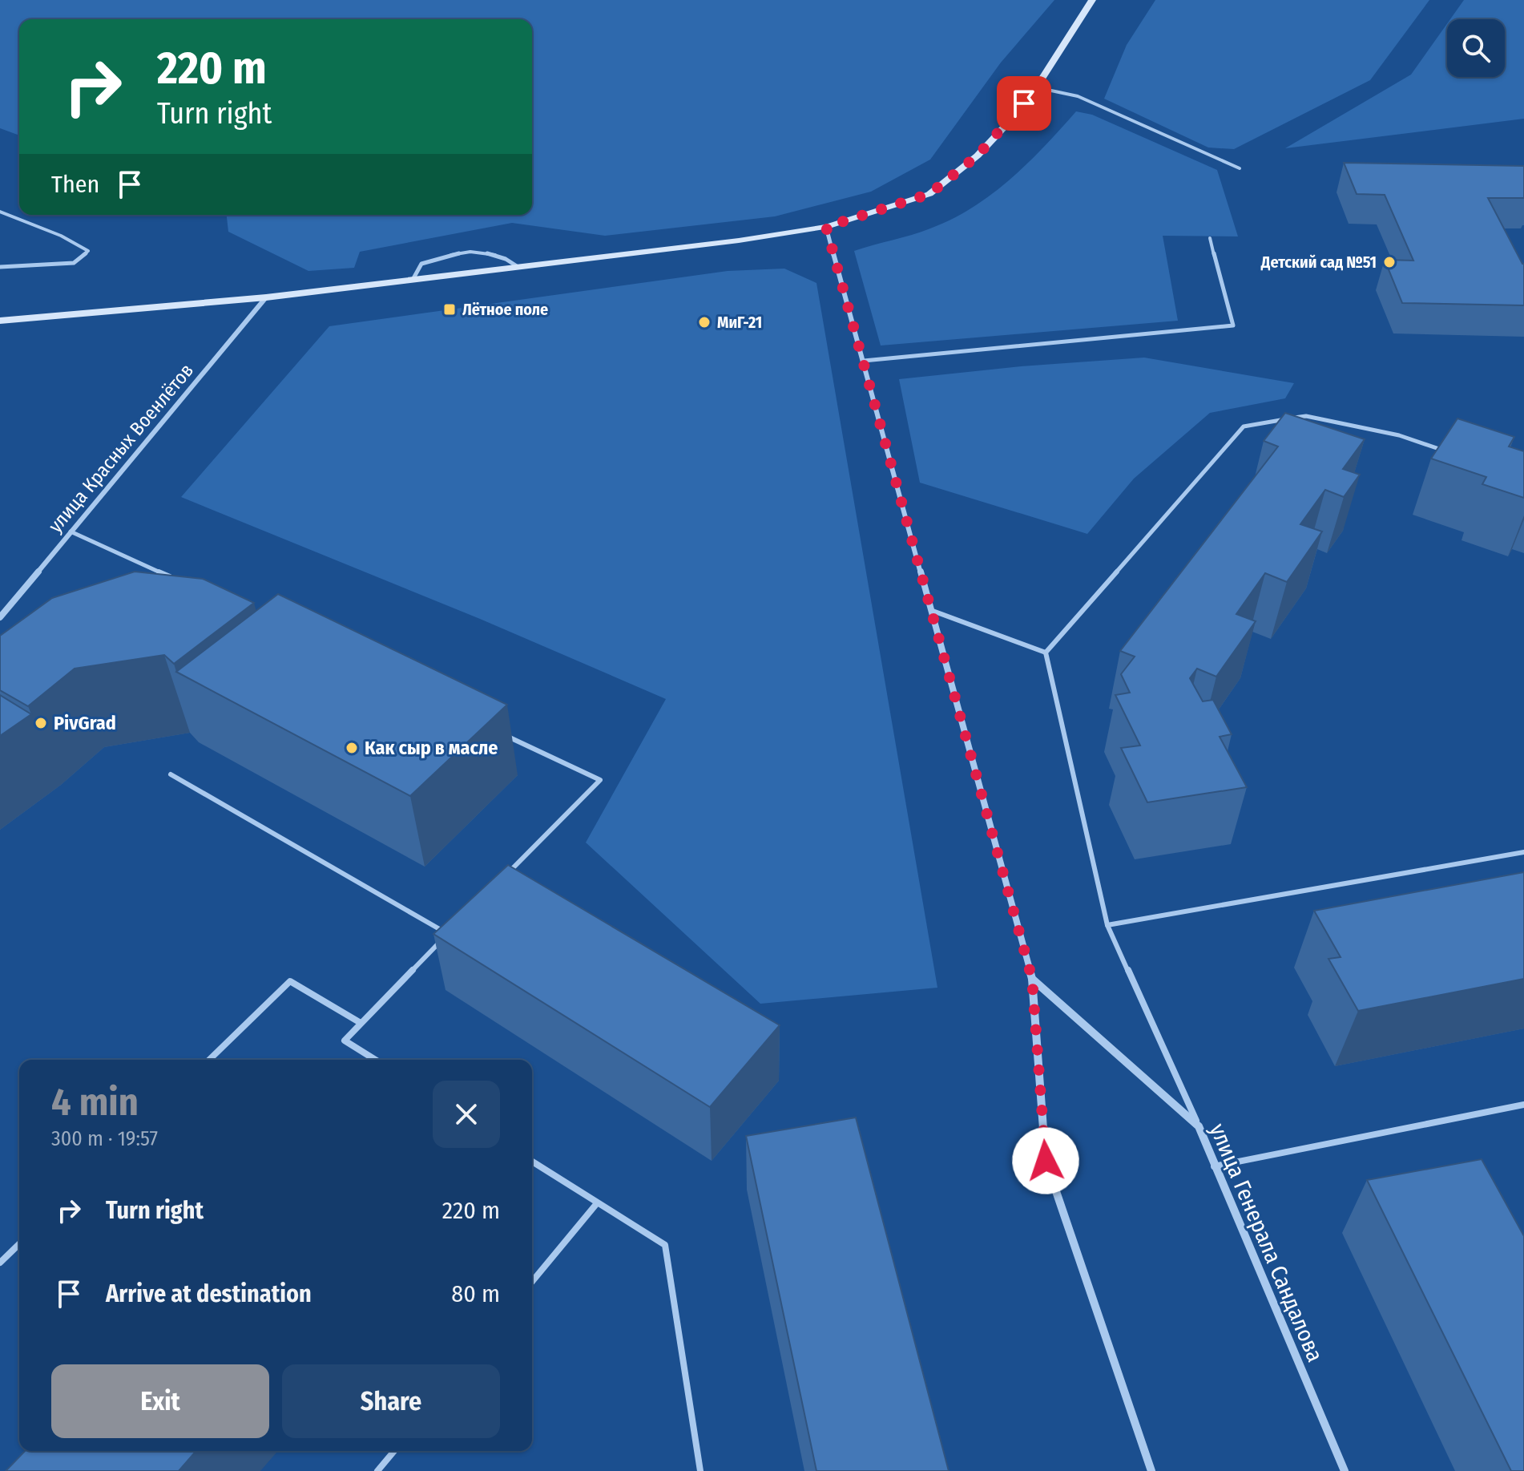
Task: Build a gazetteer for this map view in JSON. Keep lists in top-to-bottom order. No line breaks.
{"streets":{"street":["улица Красных Военлётов","улица Генерала Сандалова"]},"places":{"other":["Детский сад №51","МиГ-21","PivGrad","Как сыр в масле"],"transit":["Лётное поле"]},"page":{"turn":["220 m","Turn right"],"then":"Then","heading":["4 min","300 m · 19:57"],"list":[{"name":"Turn right","value":"220 m"},{"name":"Arrive at destination","value":"80 m"}],"buttons":["Exit","Share"]}}
